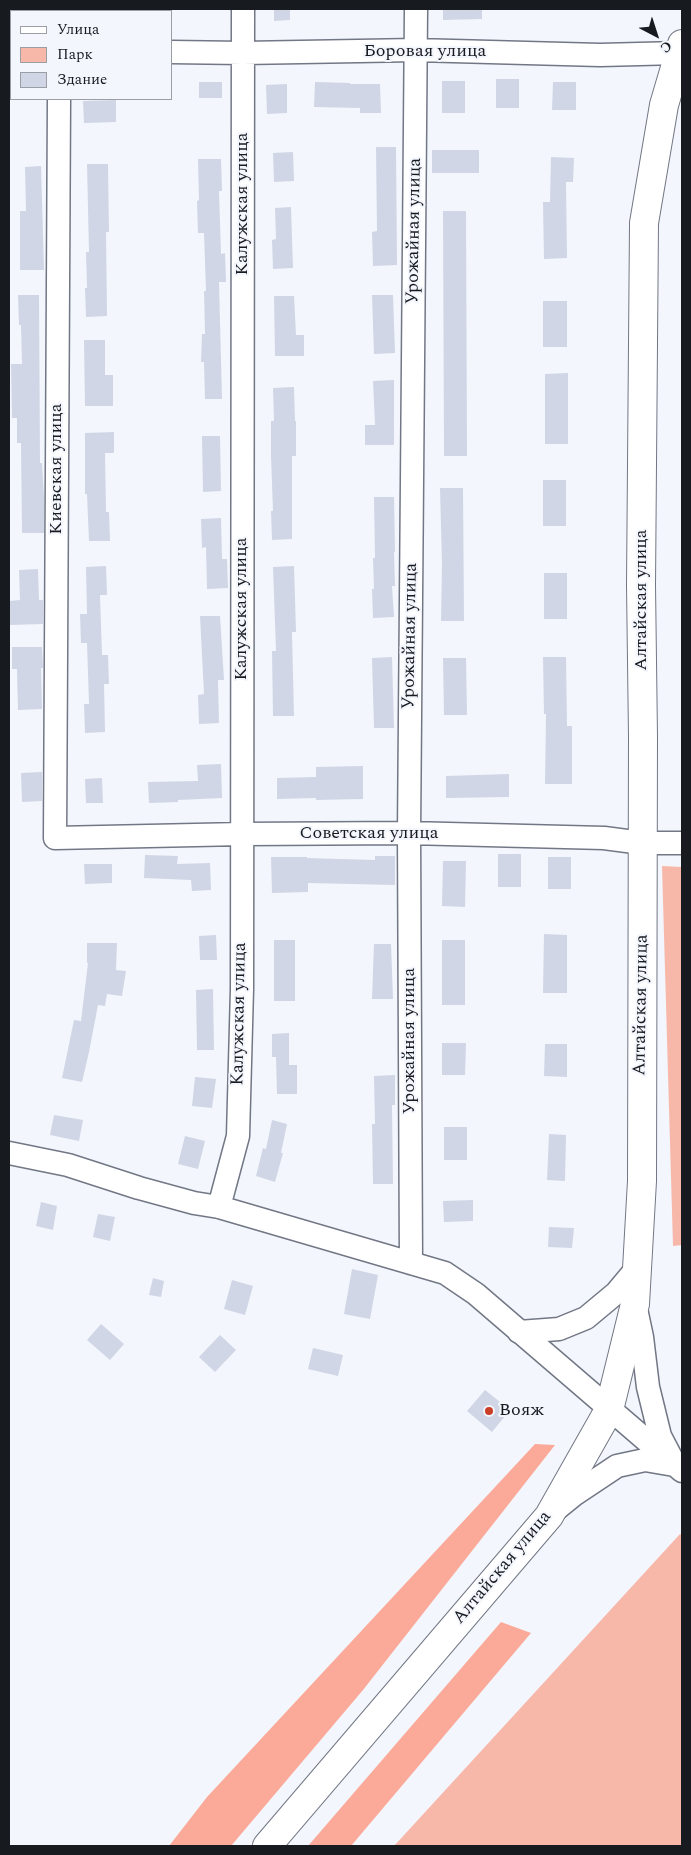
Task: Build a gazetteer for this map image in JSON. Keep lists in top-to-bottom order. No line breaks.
{"streets":{"main road":["Алтайская улица"],"street":["Боровая улица","Калужская улица","Урожайная улица","Киевская улица","Советская улица"]},"crossings":[["Боровая улица","Калужская улица"],["Боровая улица","Урожайная улица"],["Боровая улица","Алтайская улица"],["Калужская улица","Советская улица"],["Урожайная улица","Советская улица"],["Киевская улица","Советская улица"],["Алтайская улица","Советская улица"]],"places":["Вояж"],"legend":["Улица","Парк","Здание"],"north":"bottom right"}
